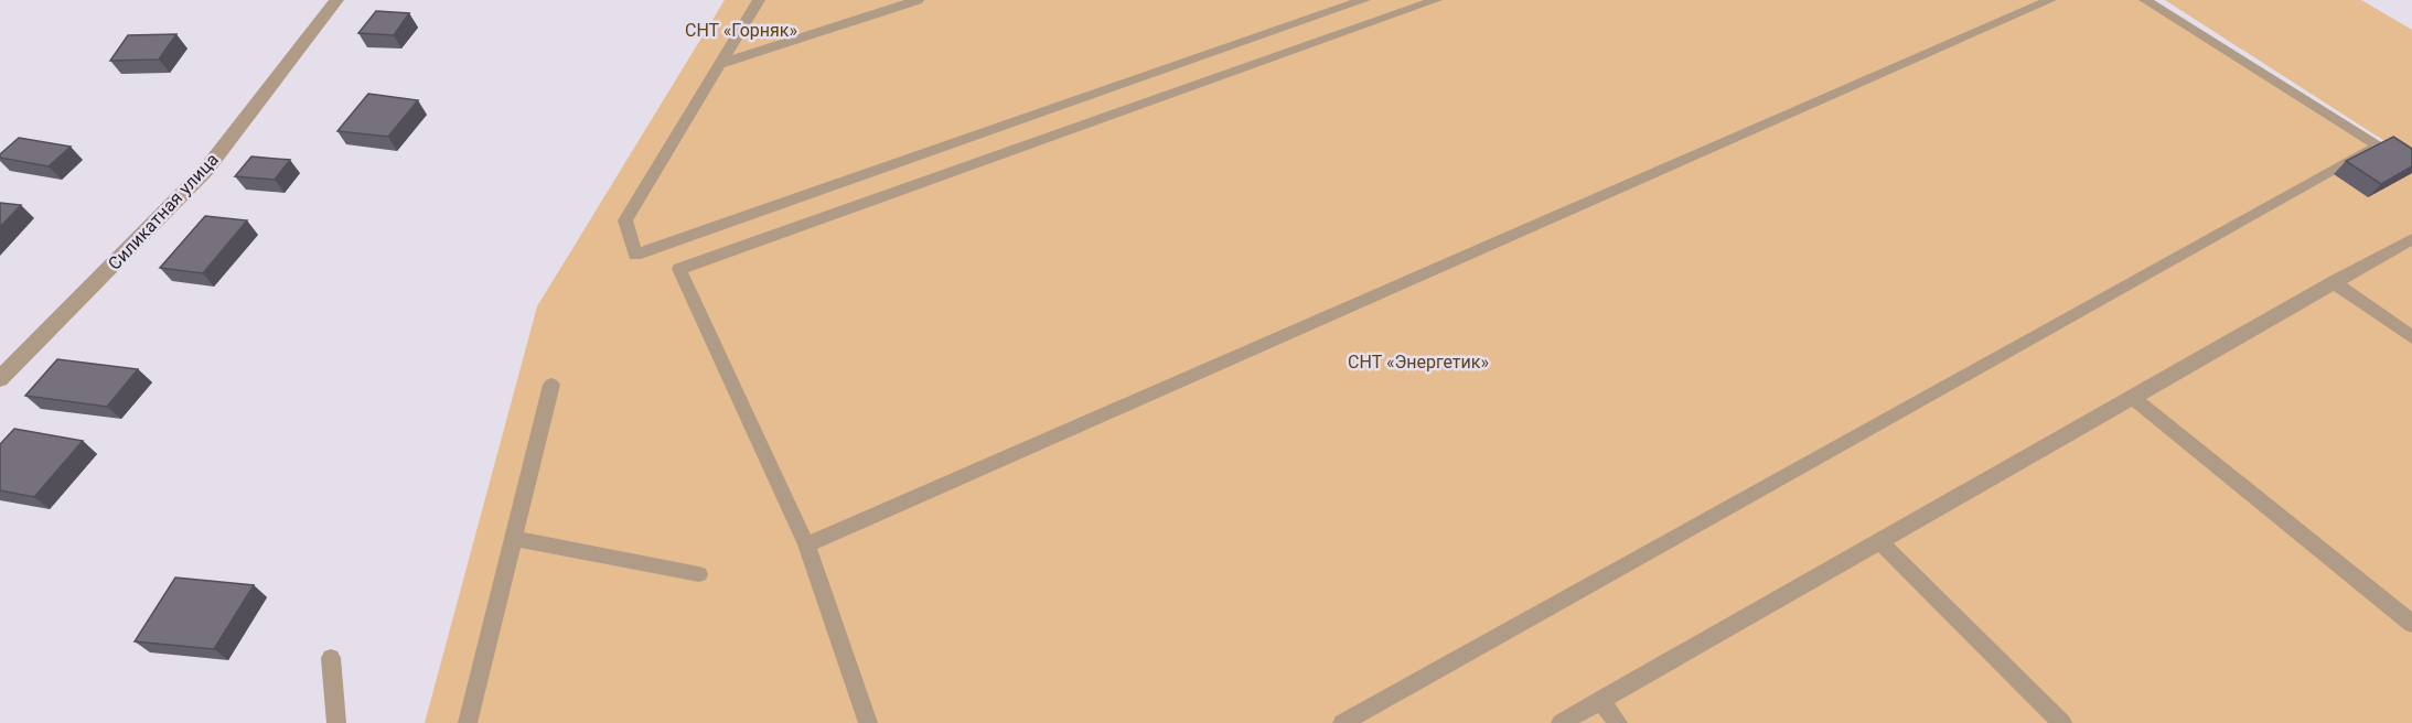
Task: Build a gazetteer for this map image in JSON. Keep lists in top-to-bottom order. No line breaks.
{"streets":{"street":["Силикатная улица"]},"parks":["СНТ «Горняк»","СНТ «Энергетик»"]}
